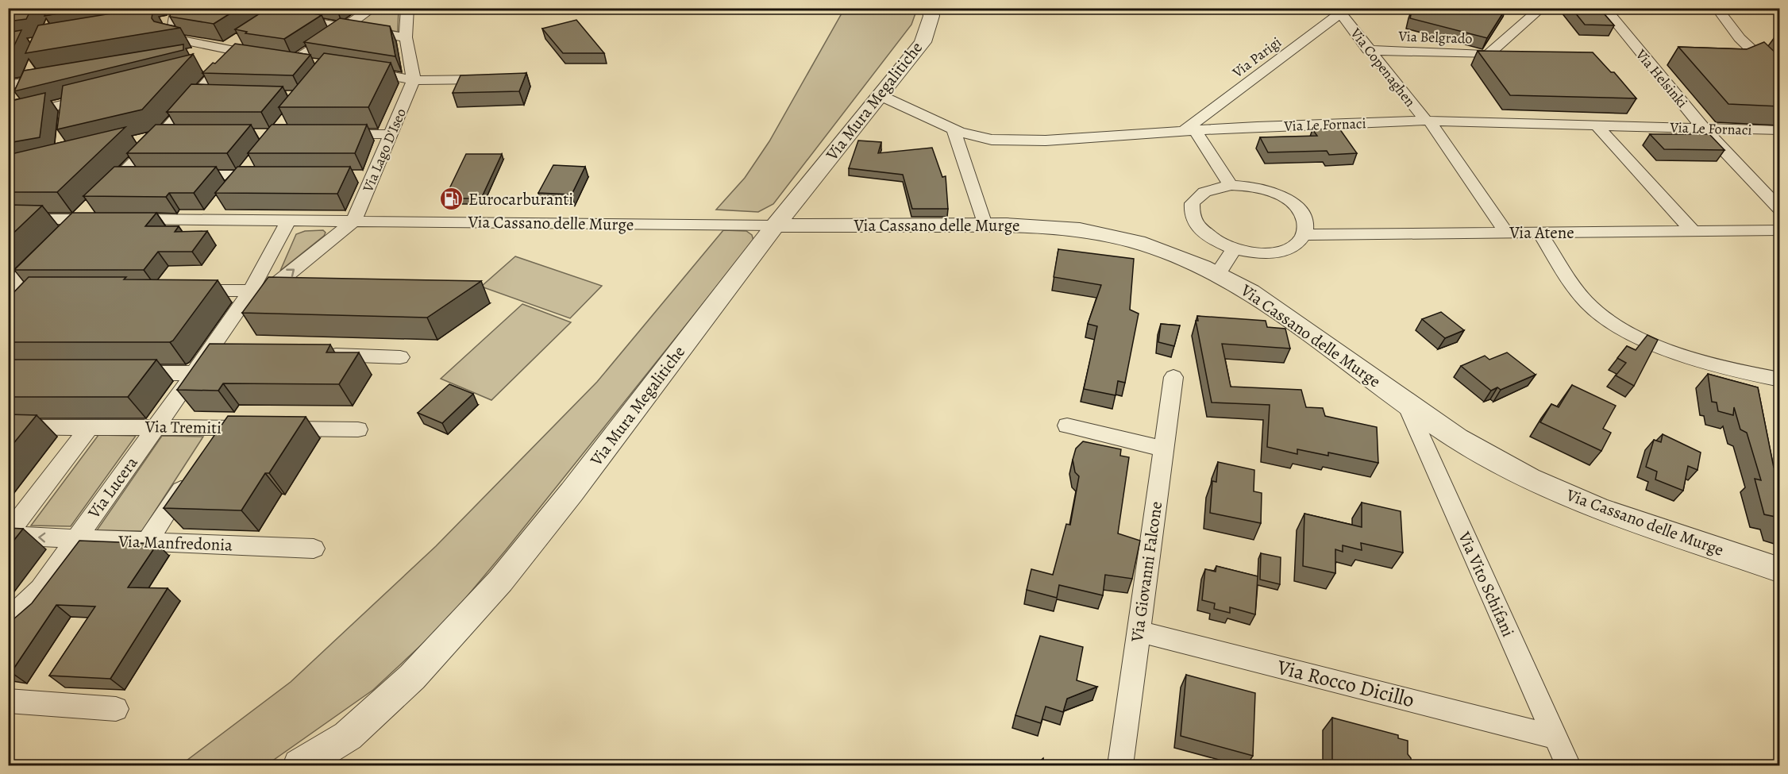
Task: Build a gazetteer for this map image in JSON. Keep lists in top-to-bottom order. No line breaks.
{"streets":{"street":["Via Belgrado","Via Parigi","Via Copenaghen","Via Helsinki","Via Mura Megalitiche","Via Le Fornaci","Via Lago D'Iseo","Via Cassano delle Murge","Via Atene","Via Tremiti","Via Lucera","Via Manfredonia","Via Giovanni Falcone","Via Vito Schifani","Via Rocco Dicillo"]},"crossings":[["Via Belgrado","Via Copenaghen"],["Via Parigi","Via Copenaghen"],["Via Parigi","Via Le Fornaci"],["Via Copenaghen","Via Le Fornaci"],["Via Copenaghen","Via Atene"],["Via Helsinki","Via Le Fornaci"],["Via Mura Megalitiche","Via Le Fornaci"],["Via Mura Megalitiche","Via Cassano delle Murge"],["Via Lago D'Iseo","Via Cassano delle Murge"],["Via Lago D'Iseo","Via Lucera"],["Via Cassano delle Murge","Via Lucera"],["Via Cassano delle Murge","Via Vito Schifani"],["Via Tremiti","Via Lucera"],["Via Lucera","Via Manfredonia"],["Via Giovanni Falcone","Via Rocco Dicillo"],["Via Vito Schifani","Via Rocco Dicillo"]],"places":{"fuel station":["Eurocarburanti"]}}
